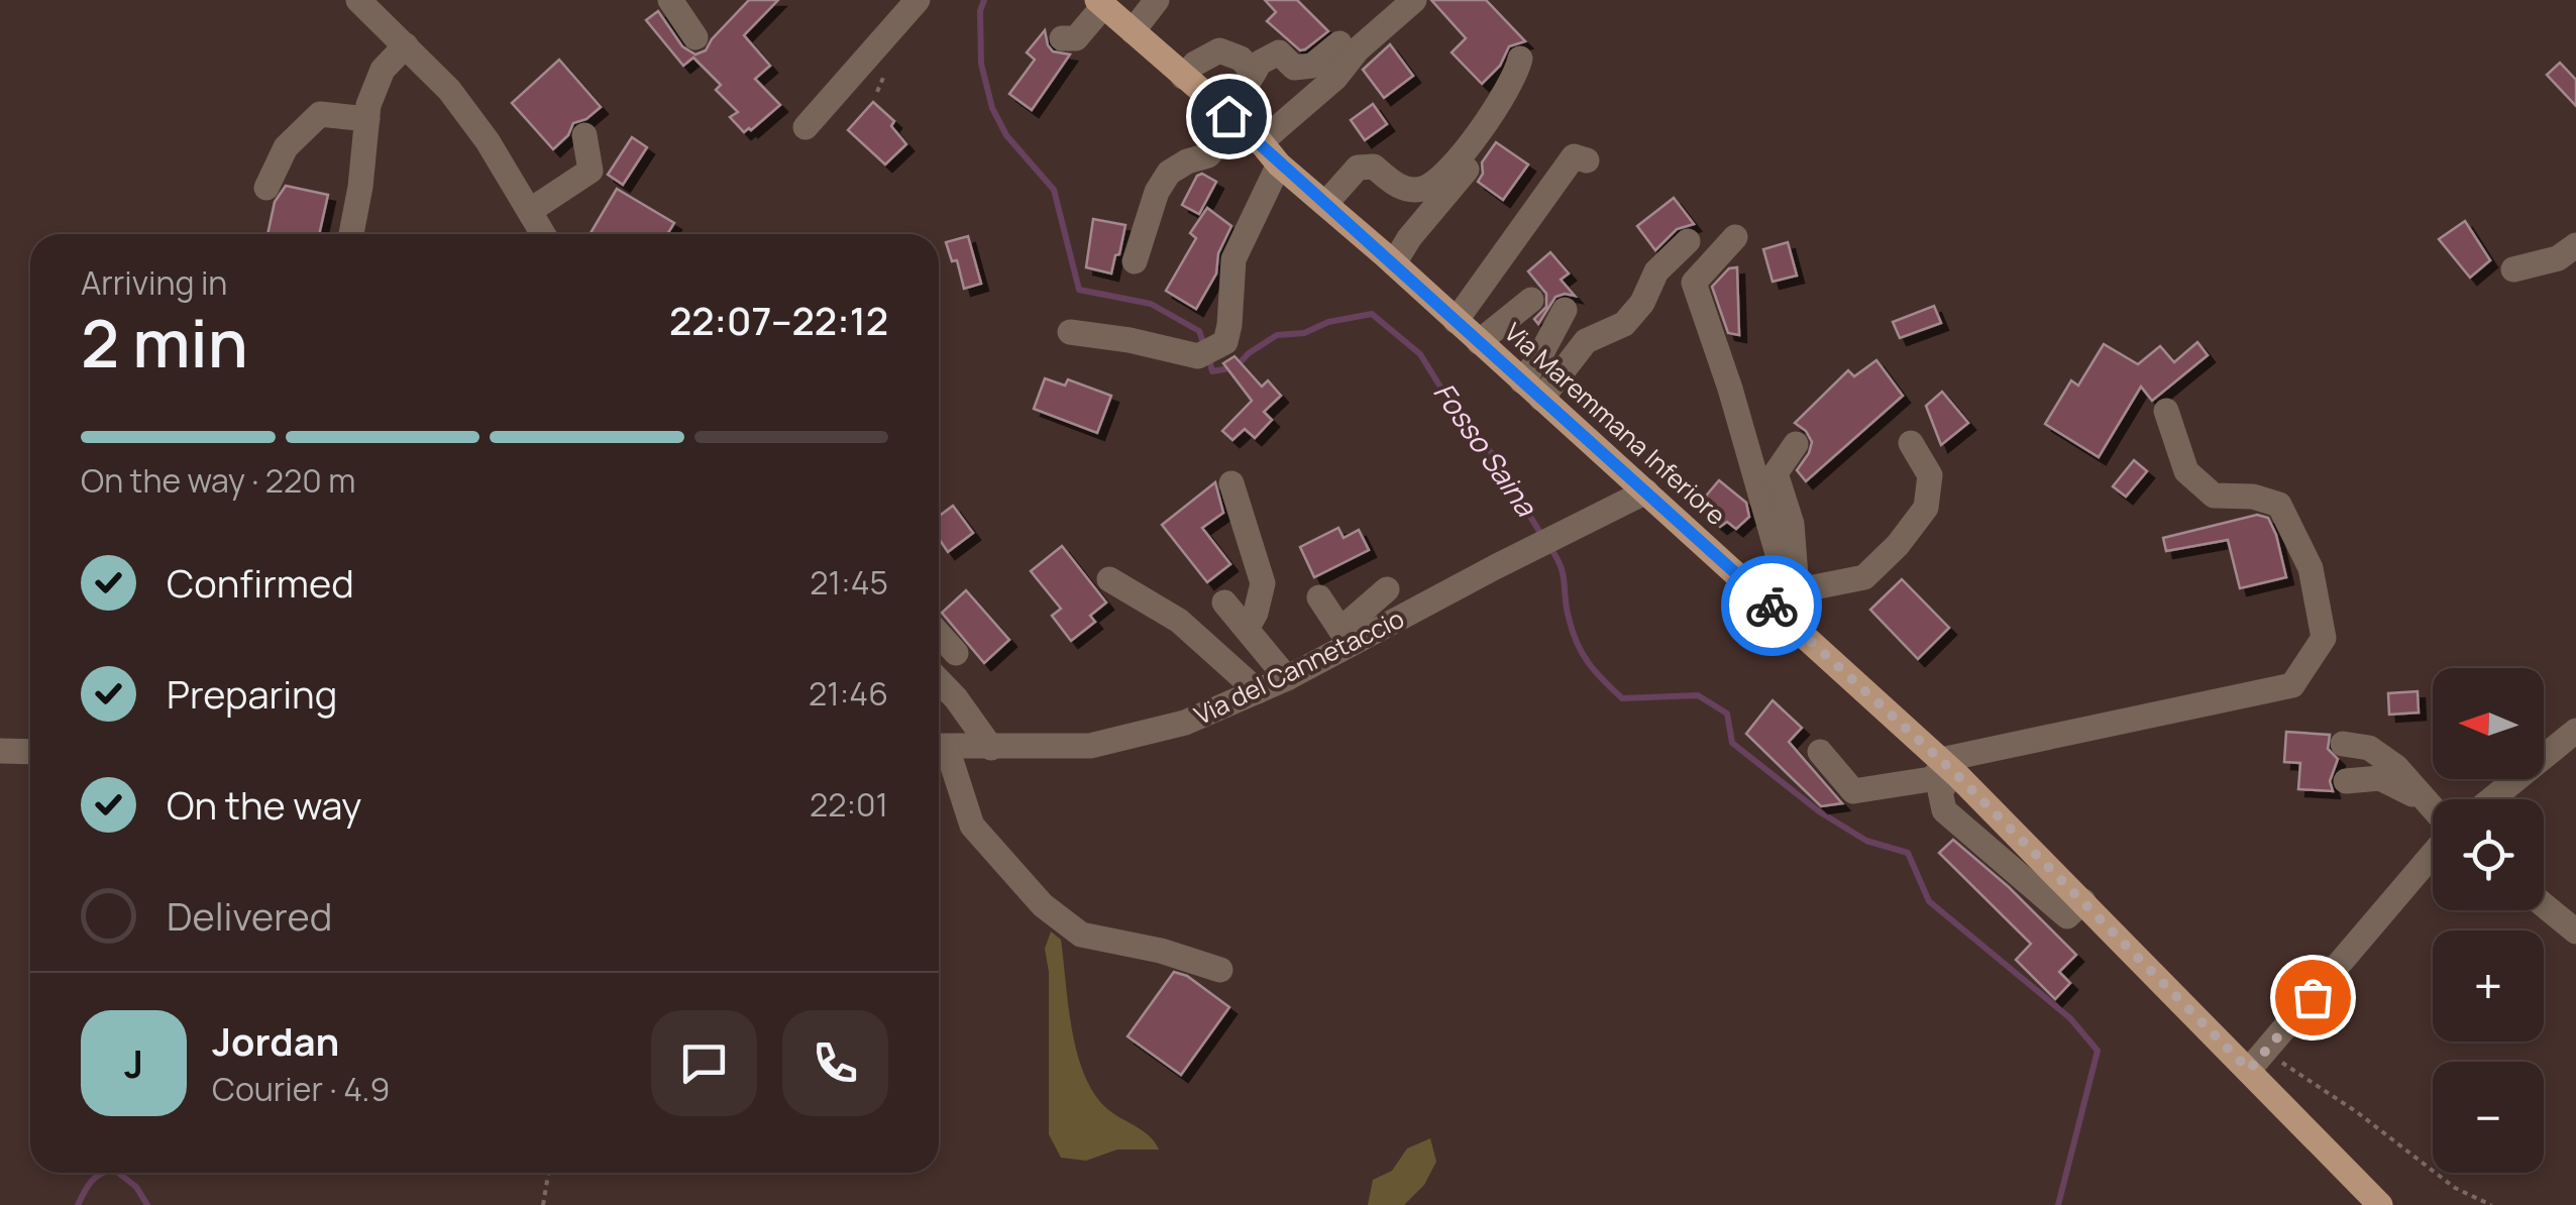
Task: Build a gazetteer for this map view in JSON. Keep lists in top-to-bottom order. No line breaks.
{"streets":{"main road":["Via Maremmana Inferiore"],"street":["Via del Cannetaccio"]},"crossings":[["Via Maremmana Inferiore","Via del Cannetaccio"]],"water":["Fosso Saina"],"north":"left","page":{"heading":["2 min","Arriving in","22:07–22:12"],"panel":["Jordan","Courier · 4.9"],"bar":"On the way · 220 m","list":[["Confirmed","21:45"],["Preparing","21:46"],["On the way","22:01"],"Delivered"],"map_buttons":["+","−"],"round":"J"}}
